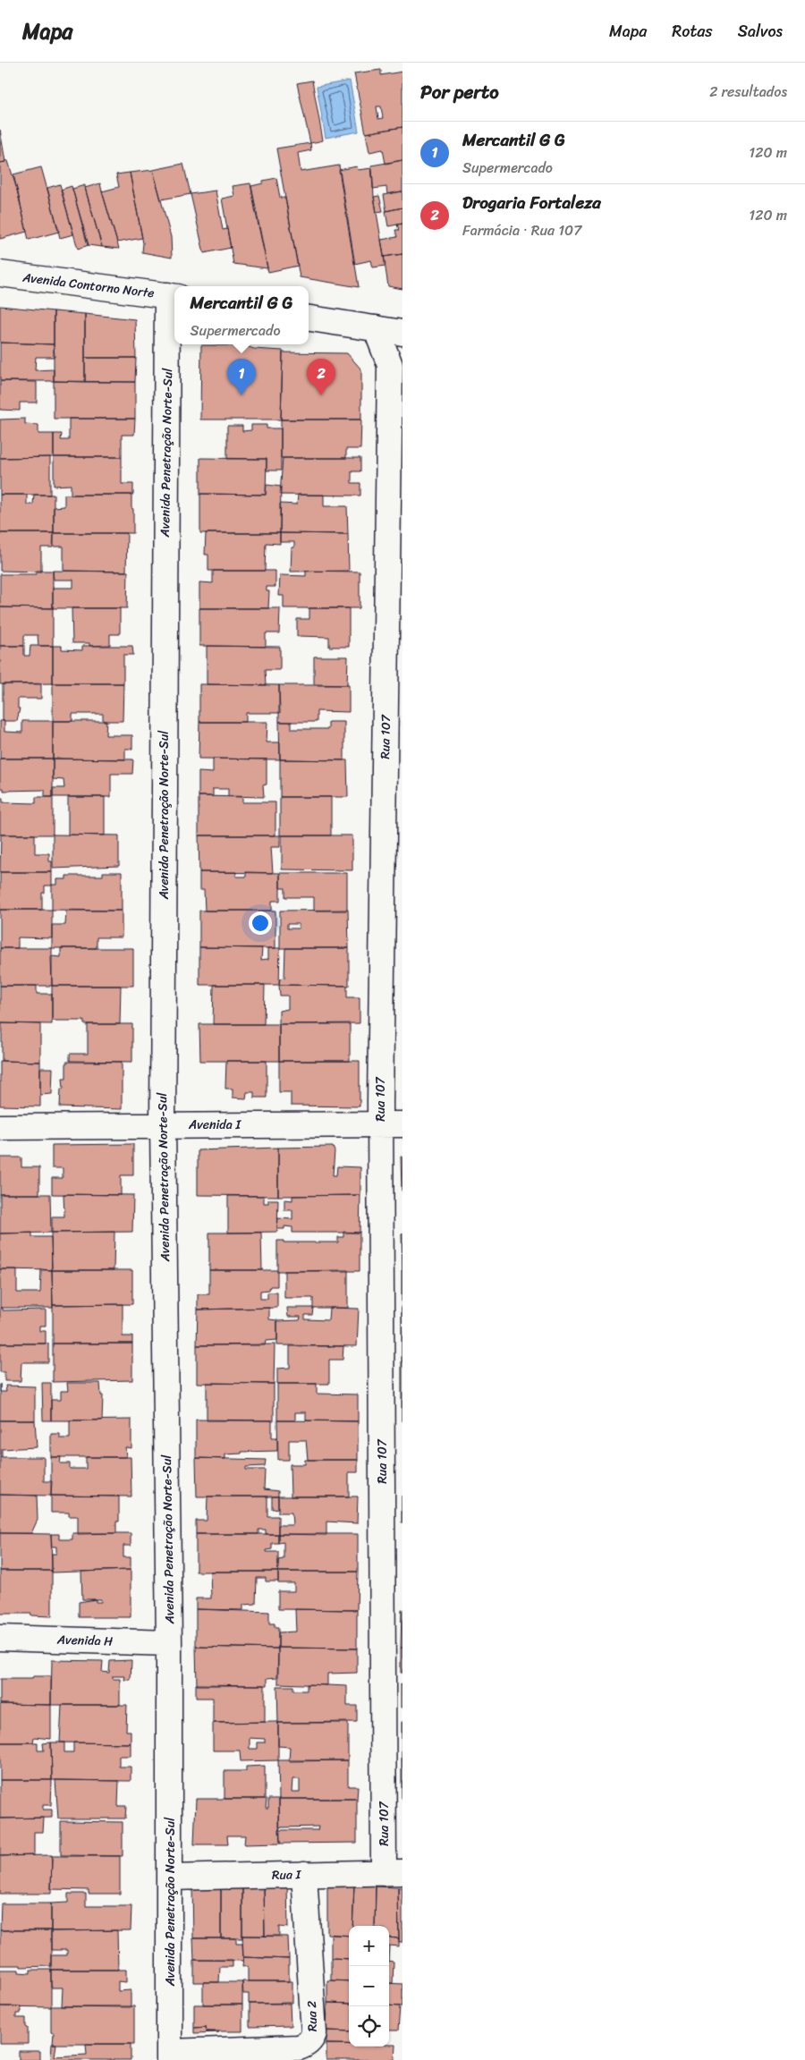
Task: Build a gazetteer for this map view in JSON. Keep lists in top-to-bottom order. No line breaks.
{"streets":{"street":["Avenida Contorno Norte","Avenida Penetração Norte-Sul","Rua 107","Avenida I","Avenida H","Rua I","Rua 2"]},"crossings":[["Avenida Contorno Norte","Avenida Penetração Norte-Sul"],["Avenida Penetração Norte-Sul","Avenida I"],["Avenida Penetração Norte-Sul","Avenida H"],["Avenida Penetração Norte-Sul","Rua I"],["Avenida Penetração Norte-Sul","Rua 2"],["Rua 107","Avenida I"],["Rua 107","Rua I"],["Rua I","Rua 2"]],"page":{"header":"Mapa","nav":["Mapa","Rotas","Salvos"],"heading":["Por perto","2 resultados"],"list":[{"mark":"1","name":"Mercantil G G","note":"Supermercado","value":"120 m"},{"mark":"2","name":"Drogaria Fortaleza","note":"Farmácia · Rua 107","value":"120 m"}],"popup":["Mercantil G G","Supermercado"],"pins":["1","2"],"map_buttons":["+","−"]}}
